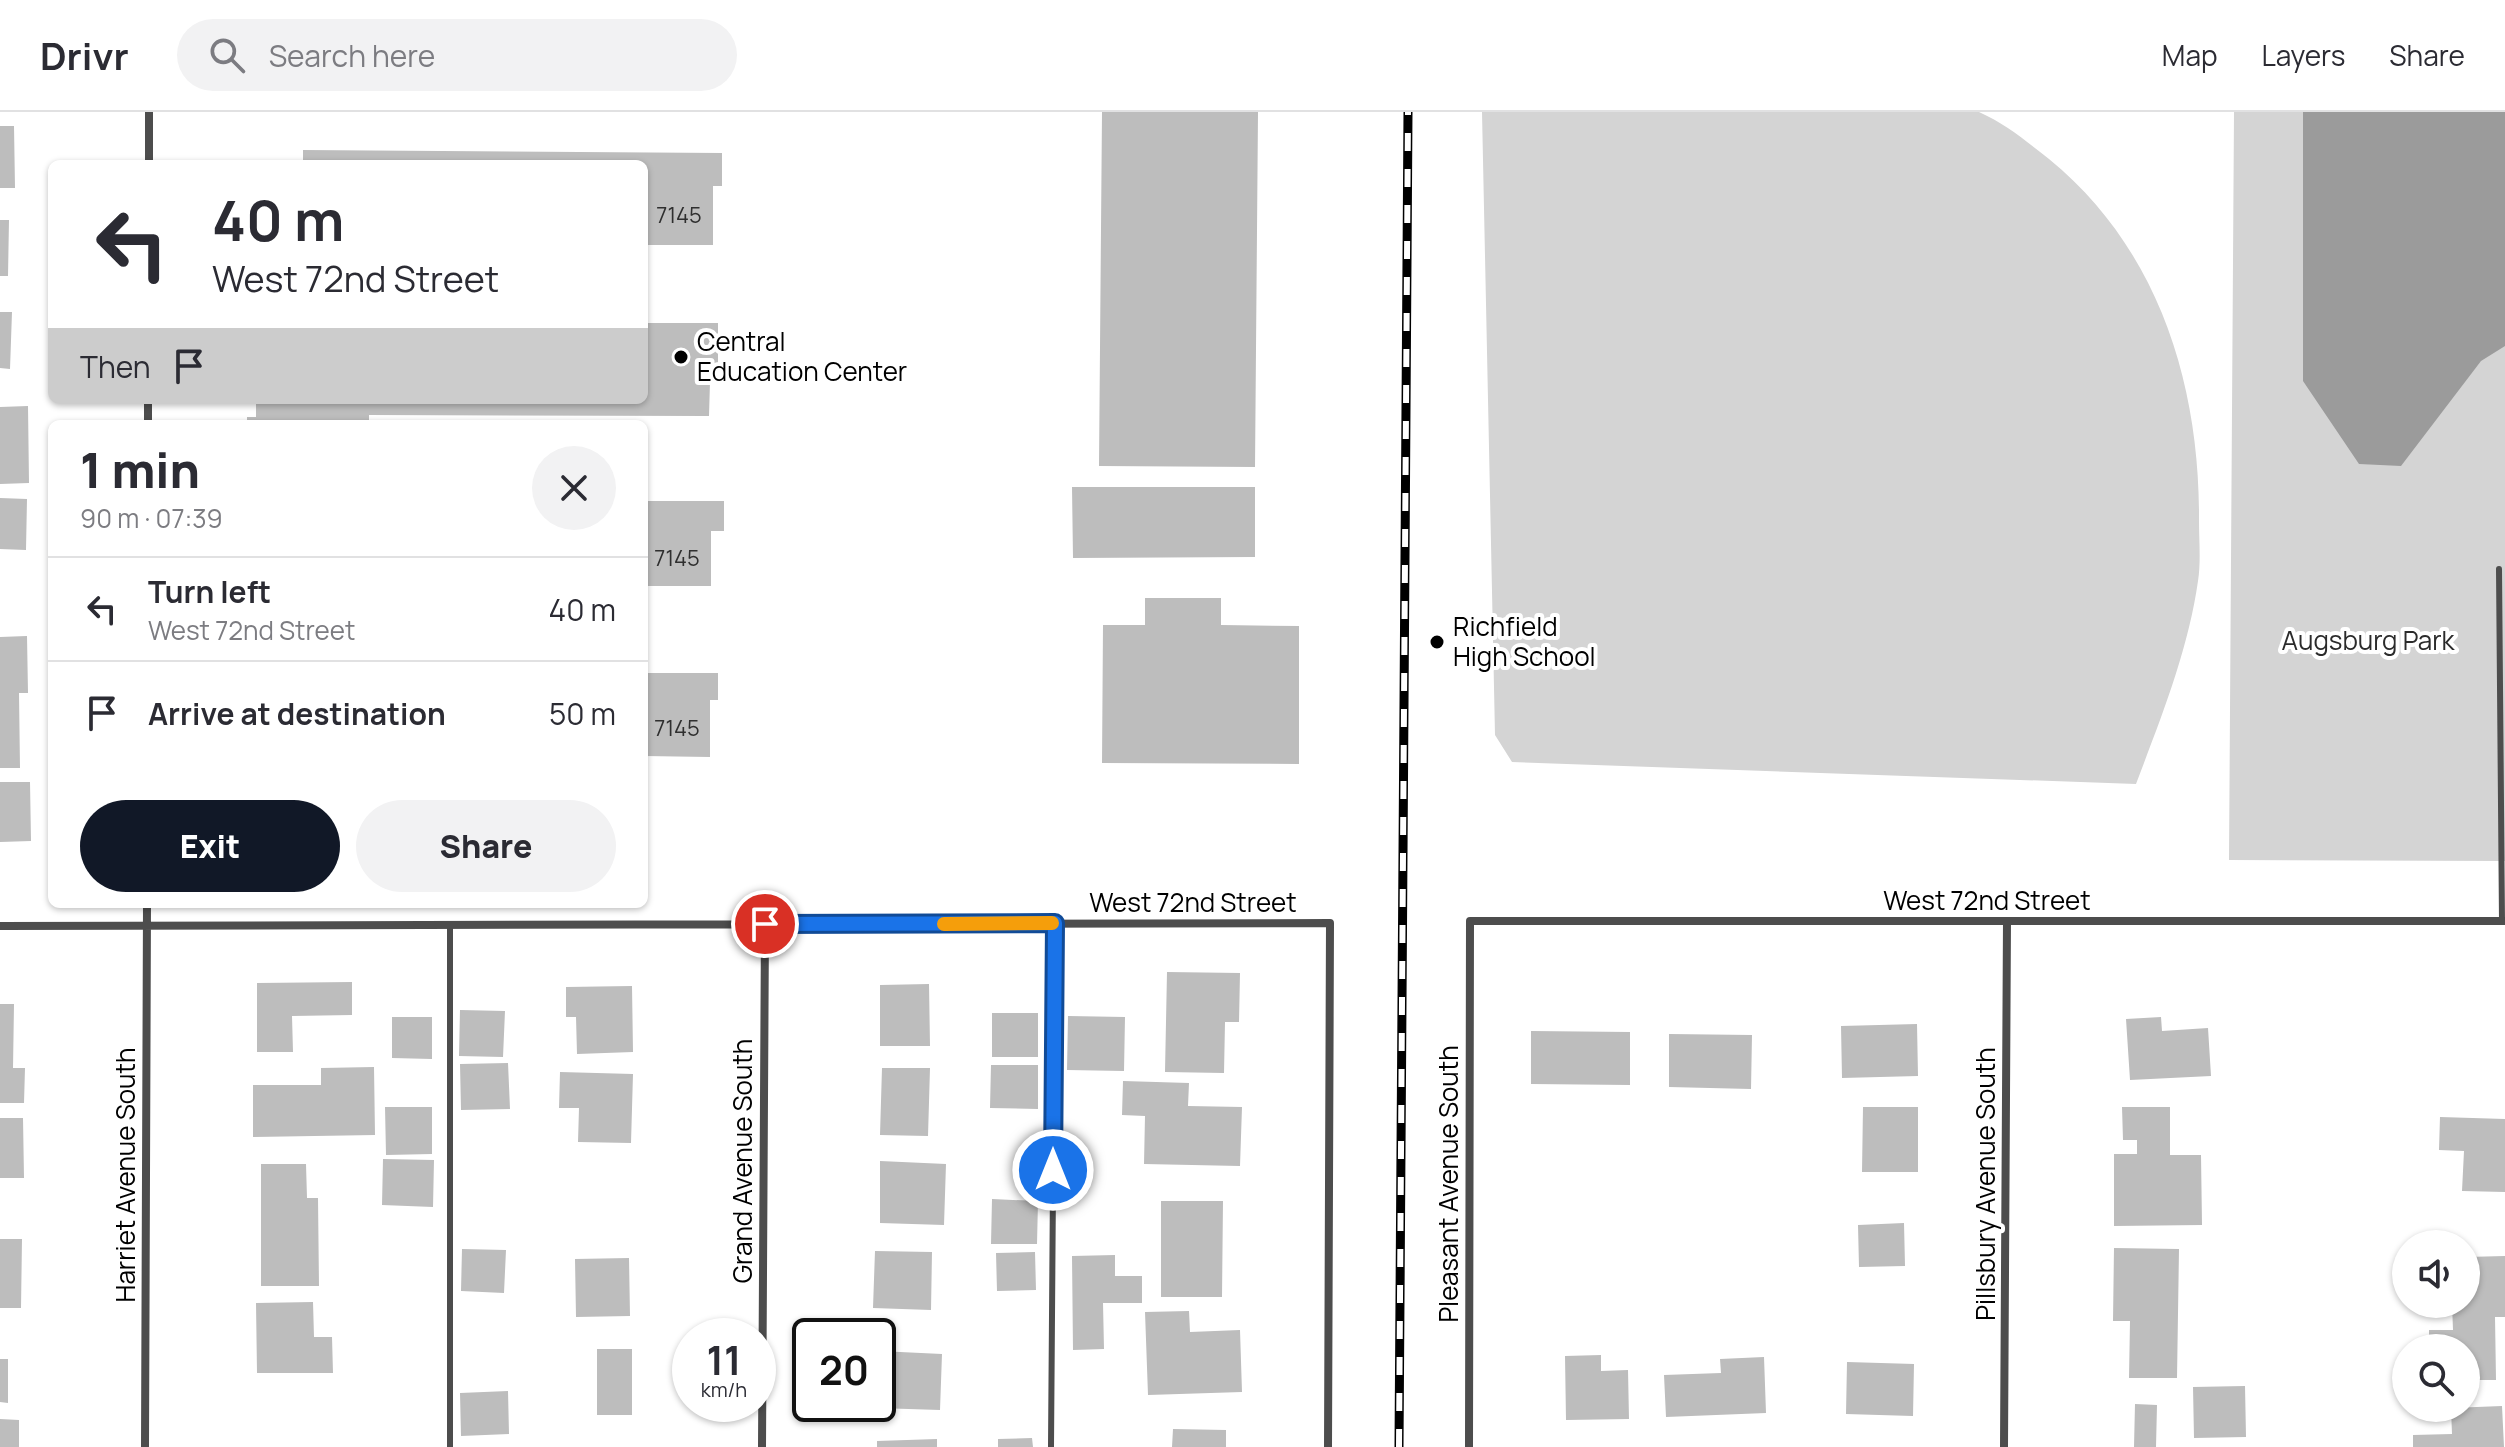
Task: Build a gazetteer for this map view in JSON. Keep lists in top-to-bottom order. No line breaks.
{"streets":{"street":["West 72nd Street","Grand Avenue South","Harriet Avenue South","Pleasant Avenue South","Pillsbury Avenue South"]},"crossings":[["West 72nd Street","Grand Avenue South"],["West 72nd Street","Harriet Avenue South"],["West 72nd Street","Pleasant Avenue South"],["West 72nd Street","Pillsbury Avenue South"]],"parks":["Augsburg Park"],"places":["Central Education Center","Richfield High School"],"house_numbers":["7145","7145","7145"],"page":{"header":"Drivr","search":"Search here","nav":["Map","Layers","Share"],"turn":["40 m","West 72nd Street"],"then":"Then","heading":["1 min","90 m · 07:39"],"list":[{"name":"Turn left","note":"West 72nd Street","value":"40 m"},{"name":"Arrive at destination","value":"50 m"}],"buttons":["Exit","Share"],"speed":"11 km/h","limit":"20"}}
